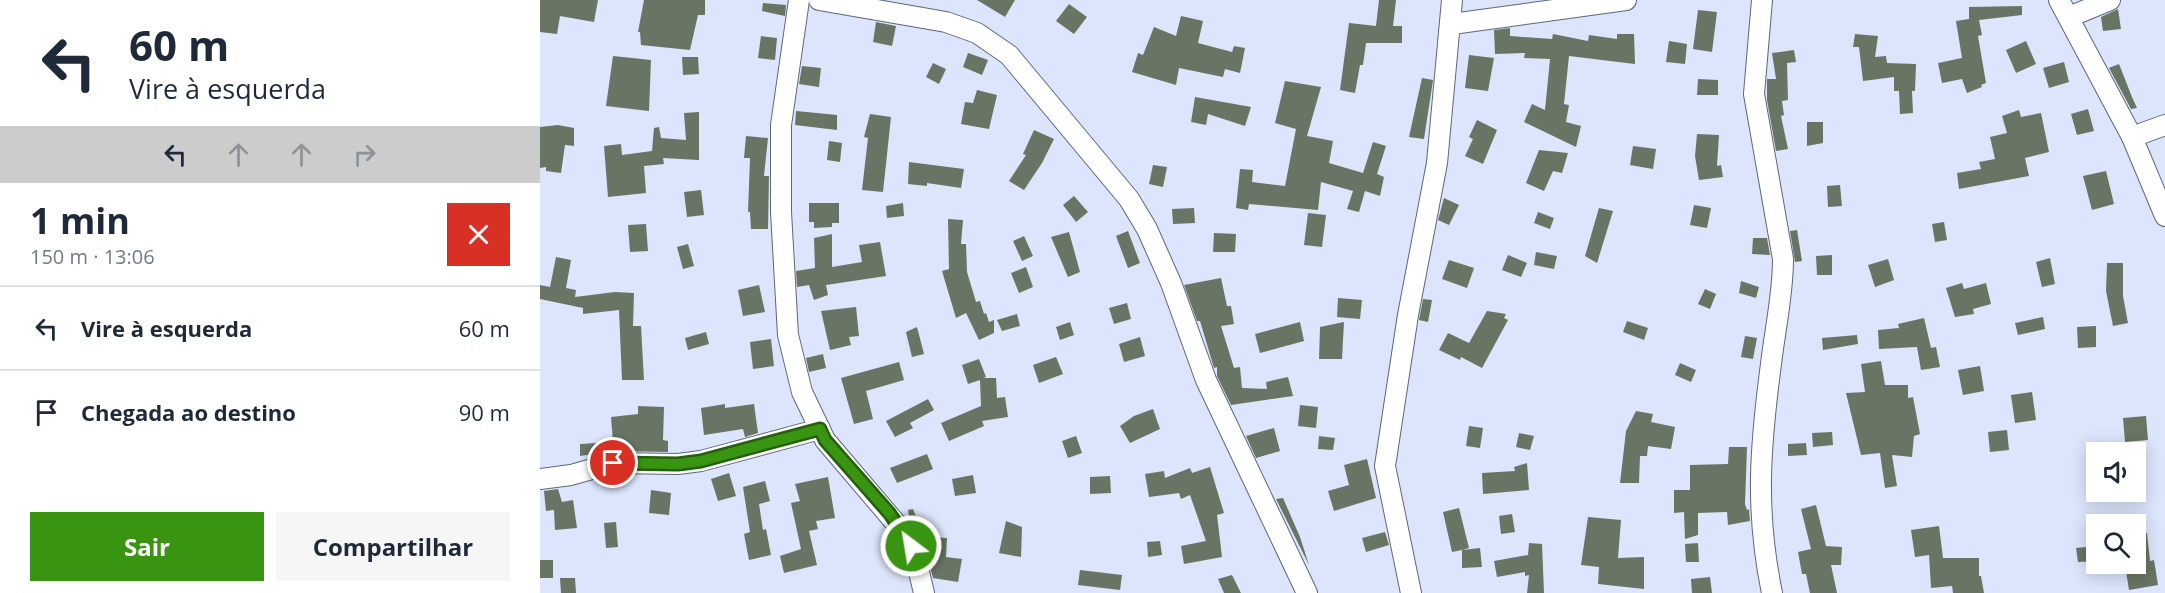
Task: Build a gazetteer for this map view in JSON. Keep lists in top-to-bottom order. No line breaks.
{"page":{"turn":["60 m","Vire à esquerda"],"heading":["1 min","150 m · 13:06"],"list":[{"name":"Vire à esquerda","value":"60 m"},{"name":"Chegada ao destino","value":"90 m"}],"buttons":["Sair","Compartilhar"]}}
